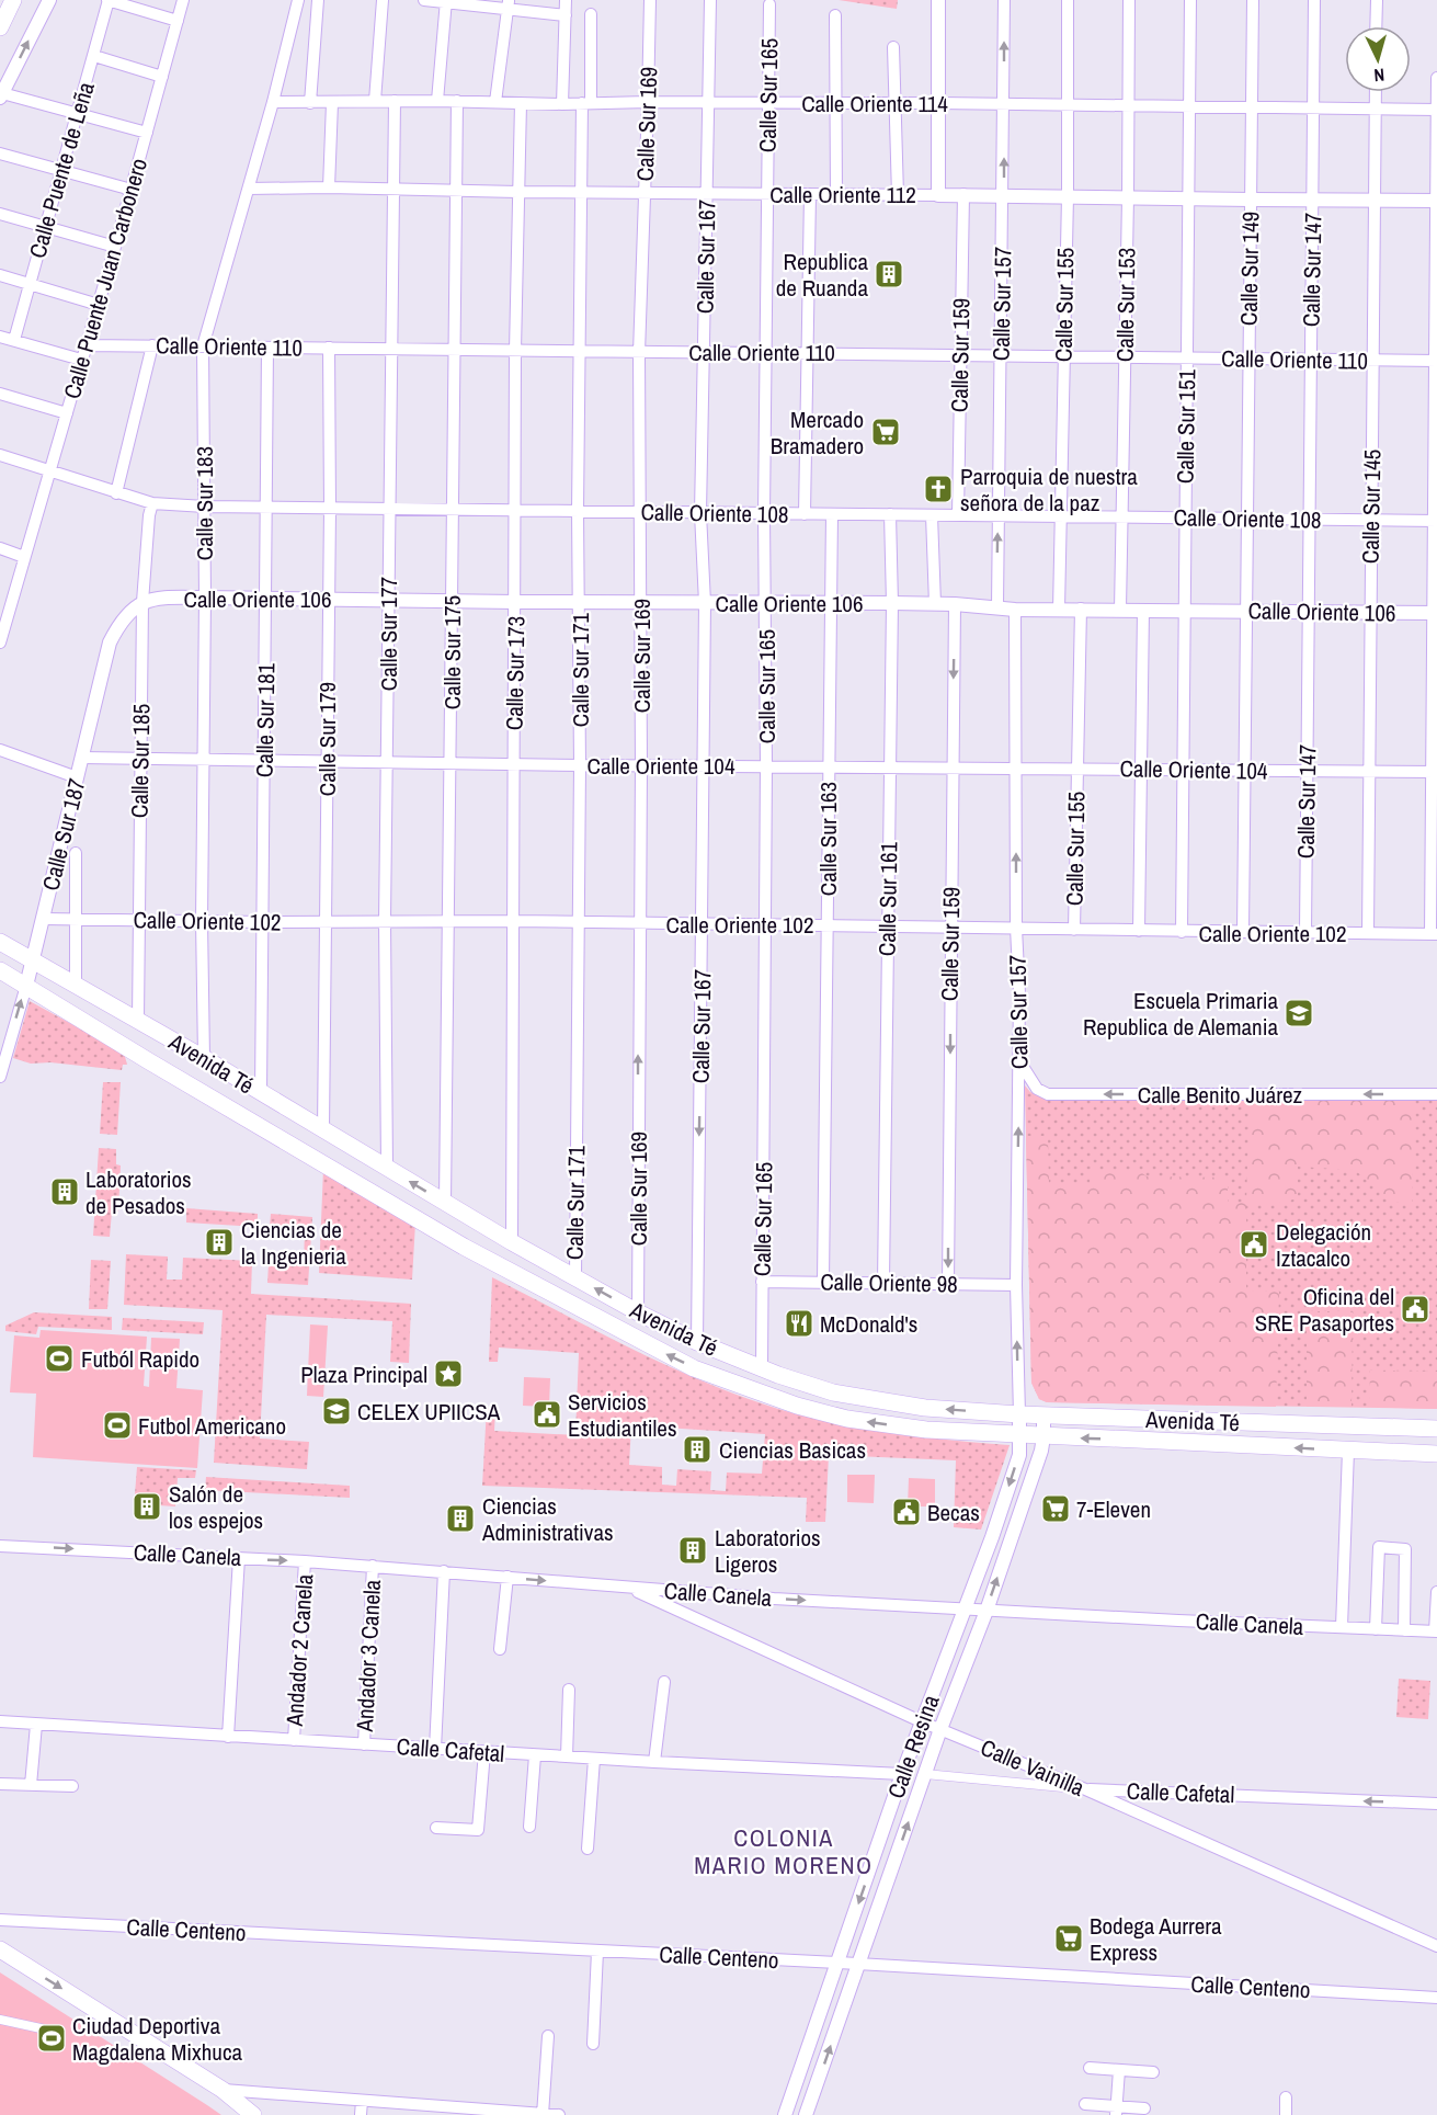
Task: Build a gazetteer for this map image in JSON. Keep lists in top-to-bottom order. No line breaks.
{"streets":{"main road":["Avenida Té"],"street":["Calle Sur 165","Calle Oriente 114","Calle Sur 169","Calle Puente de Leña","Calle Oriente 112","Calle Sur 167","Calle Sur 149","Calle Sur 147","Calle Puente Juan Carbonero","Calle Sur 157","Calle Sur 155","Calle Sur 153","Calle Oriente 110","Calle Sur 159","Calle Sur 151","Calle Sur 183","Calle Sur 145","Calle Oriente 108","Calle Oriente 106","Calle Sur 177","Calle Sur 175","Calle Sur 171","Calle Sur 173","Calle Sur 181","Calle Sur 179","Calle Sur 185","Calle Oriente 104","Calle Sur 187","Calle Sur 163","Calle Sur 161","Calle Oriente 102","Calle Benito Juárez","Calle Oriente 98","Calle Canela","Andador 2 Canela","Andador 3 Canela","Calle Resina","Calle Cafetal","Calle Vainilla","Calle Centeno"]},"crossings":[["Calle Sur 165","Calle Oriente 114"],["Calle Sur 165","Calle Oriente 112"],["Calle Sur 165","Calle Oriente 110"],["Calle Sur 165","Calle Oriente 108"],["Calle Sur 165","Calle Oriente 106"],["Calle Sur 165","Calle Oriente 104"],["Calle Sur 165","Calle Oriente 102"],["Calle Sur 165","Avenida Té"],["Calle Sur 165","Calle Oriente 98"],["Calle Oriente 114","Calle Sur 169"],["Calle Oriente 114","Calle Sur 167"],["Calle Oriente 114","Calle Sur 149"],["Calle Oriente 114","Calle Sur 147"],["Calle Oriente 114","Calle Sur 157"],["Calle Oriente 114","Calle Sur 155"],["Calle Oriente 114","Calle Sur 153"],["Calle Oriente 114","Calle Sur 151"],["Calle Oriente 114","Calle Sur 183"],["Calle Oriente 114","Calle Sur 145"],["Calle Oriente 114","Calle Sur 177"],["Calle Oriente 114","Calle Sur 175"],["Calle Oriente 114","Calle Sur 171"],["Calle Oriente 114","Calle Sur 173"],["Calle Sur 169","Calle Oriente 112"],["Calle Sur 169","Calle Oriente 110"],["Calle Sur 169","Calle Oriente 108"],["Calle Sur 169","Calle Oriente 106"],["Calle Sur 169","Calle Oriente 104"],["Calle Sur 169","Calle Oriente 102"],["Calle Sur 169","Avenida Té"],["Calle Oriente 112","Calle Sur 167"],["Calle Oriente 112","Calle Sur 149"],["Calle Oriente 112","Calle Sur 147"],["Calle Oriente 112","Calle Sur 157"],["Calle Oriente 112","Calle Sur 155"],["Calle Oriente 112","Calle Sur 153"],["Calle Oriente 112","Calle Sur 159"],["Calle Oriente 112","Calle Sur 151"],["Calle Oriente 112","Calle Sur 183"],["Calle Oriente 112","Calle Sur 145"],["Calle Oriente 112","Calle Sur 177"],["Calle Oriente 112","Calle Sur 175"],["Calle Oriente 112","Calle Sur 171"],["Calle Oriente 112","Calle Sur 173"],["Calle Sur 167","Calle Oriente 110"],["Calle Sur 167","Calle Oriente 108"],["Calle Sur 167","Calle Oriente 106"],["Calle Sur 167","Calle Oriente 104"],["Calle Sur 167","Calle Oriente 102"],["Calle Sur 167","Avenida Té"],["Calle Sur 149","Calle Oriente 110"],["Calle Sur 149","Calle Oriente 108"],["Calle Sur 149","Calle Oriente 106"],["Calle Sur 149","Calle Oriente 104"],["Calle Sur 149","Calle Oriente 102"],["Calle Sur 147","Calle Oriente 110"],["Calle Sur 147","Calle Oriente 108"],["Calle Sur 147","Calle Oriente 106"],["Calle Sur 147","Calle Oriente 104"],["Calle Sur 147","Calle Oriente 102"],["Calle Puente Juan Carbonero","Calle Oriente 110"],["Calle Puente Juan Carbonero","Calle Oriente 108"],["Calle Sur 157","Calle Oriente 110"],["Calle Sur 157","Calle Oriente 108"],["Calle Sur 157","Calle Oriente 106"],["Calle Sur 157","Calle Oriente 104"],["Calle Sur 157","Calle Oriente 102"],["Calle Sur 157","Avenida Té"],["Calle Sur 157","Calle Benito Juárez"],["Calle Sur 157","Calle Oriente 98"],["Calle Sur 157","Calle Resina"],["Calle Sur 155","Calle Oriente 110"],["Calle Sur 155","Calle Oriente 108"],["Calle Sur 155","Calle Oriente 106"],["Calle Sur 155","Calle Oriente 104"],["Calle Sur 155","Calle Oriente 102"],["Calle Sur 153","Calle Oriente 110"],["Calle Sur 153","Calle Oriente 108"],["Calle Sur 153","Calle Oriente 106"],["Calle Oriente 110","Calle Sur 159"],["Calle Oriente 110","Calle Sur 151"],["Calle Oriente 110","Calle Sur 183"],["Calle Oriente 110","Calle Sur 145"],["Calle Oriente 110","Calle Sur 177"],["Calle Oriente 110","Calle Sur 175"],["Calle Oriente 110","Calle Sur 171"],["Calle Oriente 110","Calle Sur 173"],["Calle Oriente 110","Calle Sur 181"],["Calle Oriente 110","Calle Sur 179"],["Calle Sur 159","Calle Oriente 108"],["Calle Sur 159","Calle Oriente 106"],["Calle Sur 159","Calle Oriente 104"],["Calle Sur 159","Calle Oriente 102"],["Calle Sur 159","Calle Oriente 98"],["Calle Sur 151","Calle Oriente 108"],["Calle Sur 151","Calle Oriente 106"],["Calle Sur 151","Calle Oriente 104"],["Calle Sur 151","Calle Oriente 102"],["Calle Sur 183","Calle Oriente 108"],["Calle Sur 183","Calle Oriente 106"],["Calle Sur 183","Calle Oriente 104"],["Calle Sur 183","Calle Oriente 102"],["Calle Sur 183","Avenida Té"],["Calle Sur 145","Calle Oriente 108"],["Calle Sur 145","Calle Oriente 106"],["Calle Sur 145","Calle Oriente 104"],["Calle Sur 145","Calle Oriente 102"],["Calle Oriente 108","Calle Sur 177"],["Calle Oriente 108","Calle Sur 175"],["Calle Oriente 108","Calle Sur 171"],["Calle Oriente 108","Calle Sur 173"],["Calle Oriente 108","Calle Sur 181"],["Calle Oriente 108","Calle Sur 179"],["Calle Oriente 108","Calle Sur 185"],["Calle Oriente 108","Calle Sur 163"],["Calle Oriente 108","Calle Sur 161"],["Calle Oriente 106","Calle Sur 177"],["Calle Oriente 106","Calle Sur 175"],["Calle Oriente 106","Calle Sur 171"],["Calle Oriente 106","Calle Sur 173"],["Calle Oriente 106","Calle Sur 181"],["Calle Oriente 106","Calle Sur 179"],["Calle Oriente 106","Calle Sur 185"],["Calle Oriente 106","Calle Sur 187"],["Calle Oriente 106","Calle Sur 163"],["Calle Oriente 106","Calle Sur 161"],["Calle Sur 177","Calle Oriente 104"],["Calle Sur 177","Calle Oriente 102"],["Calle Sur 177","Avenida Té"],["Calle Sur 175","Calle Oriente 104"],["Calle Sur 175","Calle Oriente 102"],["Calle Sur 175","Avenida Té"],["Calle Sur 171","Calle Oriente 104"],["Calle Sur 171","Calle Oriente 102"],["Calle Sur 171","Avenida Té"],["Calle Sur 173","Calle Oriente 104"],["Calle Sur 173","Calle Oriente 102"],["Calle Sur 173","Avenida Té"],["Calle Sur 181","Calle Oriente 104"],["Calle Sur 181","Calle Oriente 102"],["Calle Sur 181","Avenida Té"],["Calle Sur 179","Calle Oriente 104"],["Calle Sur 179","Calle Oriente 102"],["Calle Sur 179","Avenida Té"],["Calle Sur 185","Calle Oriente 104"],["Calle Sur 185","Calle Sur 187"],["Calle Sur 185","Calle Oriente 102"],["Calle Sur 185","Avenida Té"],["Calle Oriente 104","Calle Sur 187"],["Calle Oriente 104","Calle Sur 163"],["Calle Oriente 104","Calle Sur 161"],["Calle Sur 187","Calle Oriente 102"],["Calle Sur 187","Avenida Té"],["Calle Sur 163","Calle Oriente 102"],["Calle Sur 163","Calle Oriente 98"],["Calle Sur 161","Calle Oriente 102"],["Calle Sur 161","Calle Oriente 98"],["Avenida Té","Calle Resina"],["Calle Canela","Andador 2 Canela"],["Calle Canela","Andador 3 Canela"],["Calle Canela","Calle Resina"],["Calle Canela","Calle Vainilla"],["Andador 2 Canela","Calle Cafetal"],["Andador 3 Canela","Calle Cafetal"],["Calle Resina","Calle Cafetal"],["Calle Resina","Calle Vainilla"],["Calle Resina","Calle Centeno"],["Calle Cafetal","Calle Vainilla"]],"one_way":["Calle Sur 159","Calle Benito Juárez","Calle Canela"],"districts":["COLONIA MARIO MORENO"],"places":{"building":["Republica de Ruanda","Laboratorios de Pesados","Ciencias de la Ingenieria","Ciencias Basicas","Salón de los espejos","Ciencias Administrativas","Laboratorios Ligeros"],"supermarket":["Mercado Bramadero","7-Eleven","Bodega Aurrera Express"],"church":["Parroquia de nuestra señora de la paz"],"school or university":["Escuela Primaria Republica de Alemania","CELEX UPIICSA"],"public building":["Delegación Iztacalco","Oficina del SRE Pasaportes","Servicios Estudiantiles","Becas"],"restaurant":["McDonald's"],"sports":["Futból Rapido","Futbol Americano","Ciudad Deportiva Magdalena Mixhuca"],"place":["Plaza Principal"]},"north":"bottom"}
